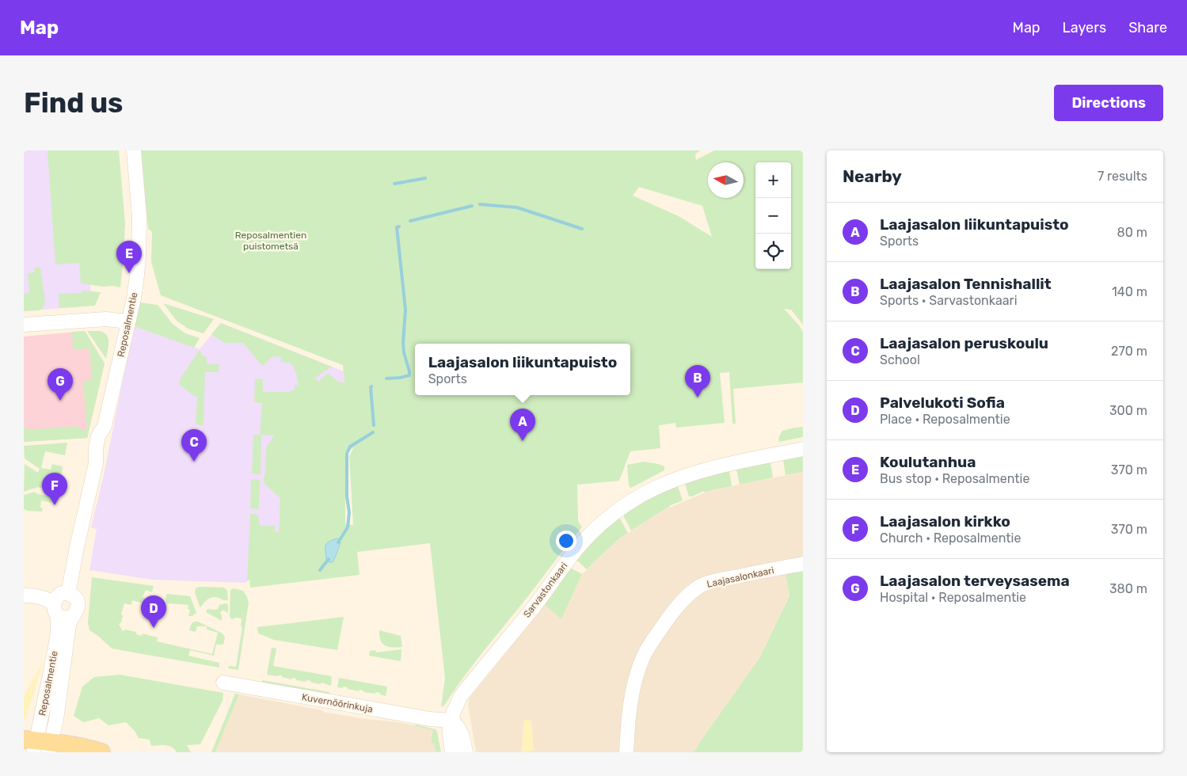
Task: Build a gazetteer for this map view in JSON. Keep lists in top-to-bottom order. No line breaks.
{"streets":{"street":["Reposalmentie","Laajasalonkaari","Sarvastonkaari","Kuvernöörinkuja"]},"crossings":[["Sarvastonkaari","Kuvernöörinkuja"]],"parks":["Reposalmentien puistometsä"],"north":"left","page":{"header":"Map","nav":["Map","Layers","Share"],"buttons":"Directions","title":"Find us","heading":["Nearby","7 results"],"map_buttons":["+","−"],"list":[{"mark":"A","name":"Laajasalon liikuntapuisto","note":"Sports","value":"80 m"},{"mark":"B","name":"Laajasalon Tennishallit","note":"Sports · Sarvastonkaari","value":"140 m"},{"mark":"C","name":"Laajasalon peruskoulu","note":"School","value":"270 m"},{"mark":"D","name":"Palvelukoti Sofia","note":"Place · Reposalmentie","value":"300 m"},{"mark":"E","name":"Koulutanhua","note":"Bus stop · Reposalmentie","value":"370 m"},{"mark":"F","name":"Laajasalon kirkko","note":"Church · Reposalmentie","value":"370 m"},{"mark":"G","name":"Laajasalon terveysasema","note":"Hospital · Reposalmentie","value":"380 m"}],"pins":["E","B","G","A","C","F","D"],"popup":["Laajasalon liikuntapuisto","Sports"]}}
